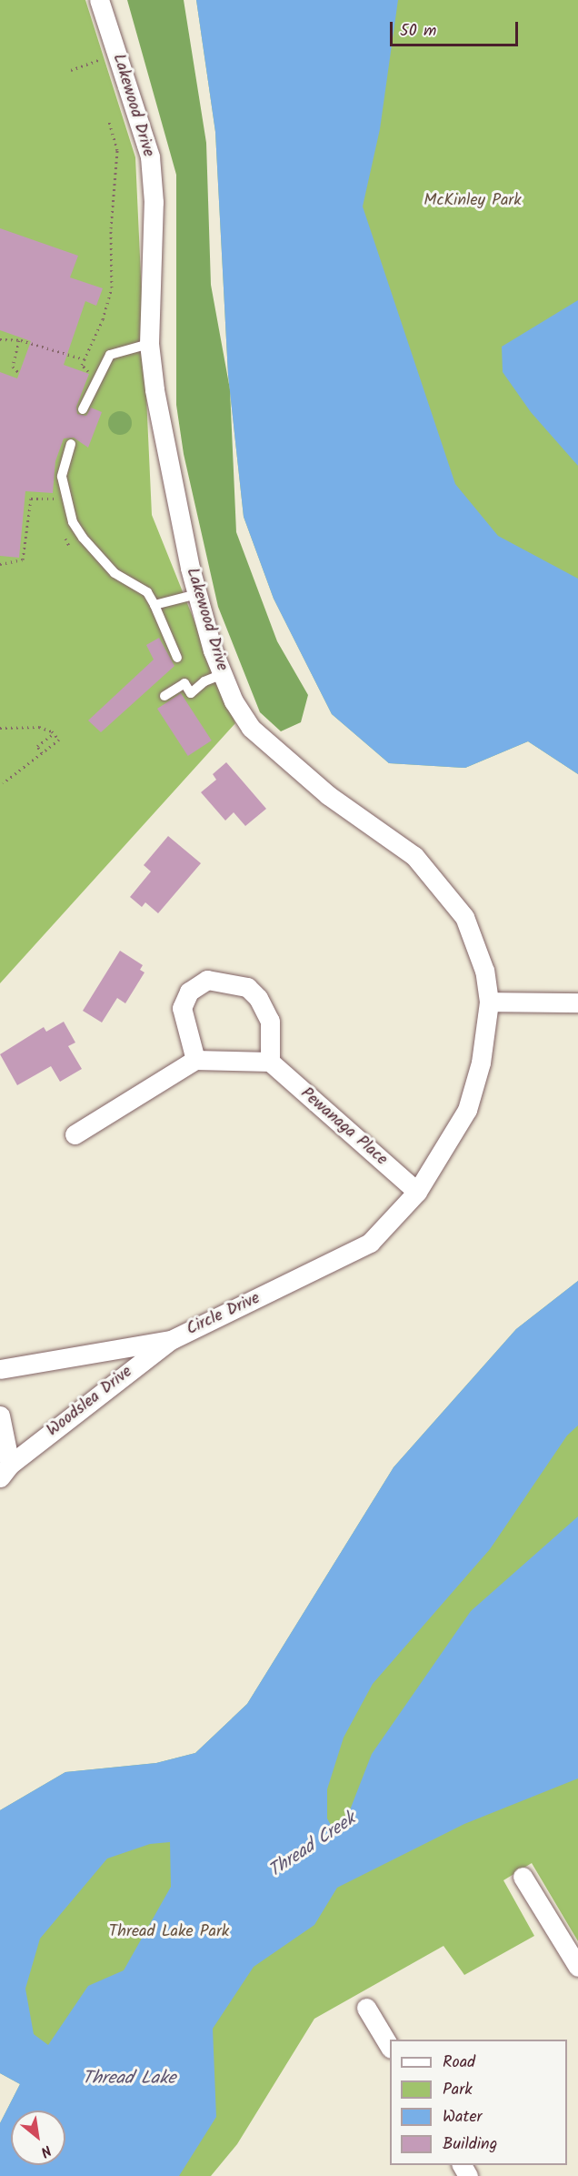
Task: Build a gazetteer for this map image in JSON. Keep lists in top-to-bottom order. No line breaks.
{"streets":{"street":["Lakewood Drive","Pewanaga Place","Circle Drive","Woodslea Drive"]},"crossings":[["Lakewood Drive","Pewanaga Place"],["Lakewood Drive","Circle Drive"],["Pewanaga Place","Circle Drive"],["Circle Drive","Woodslea Drive"]],"water":["Thread Creek","Thread Lake"],"parks":["McKinley Park","Thread Lake Park"],"legend":["Road","Park","Water","Building"],"scale_bar":"50 m","north":"bottom right"}
